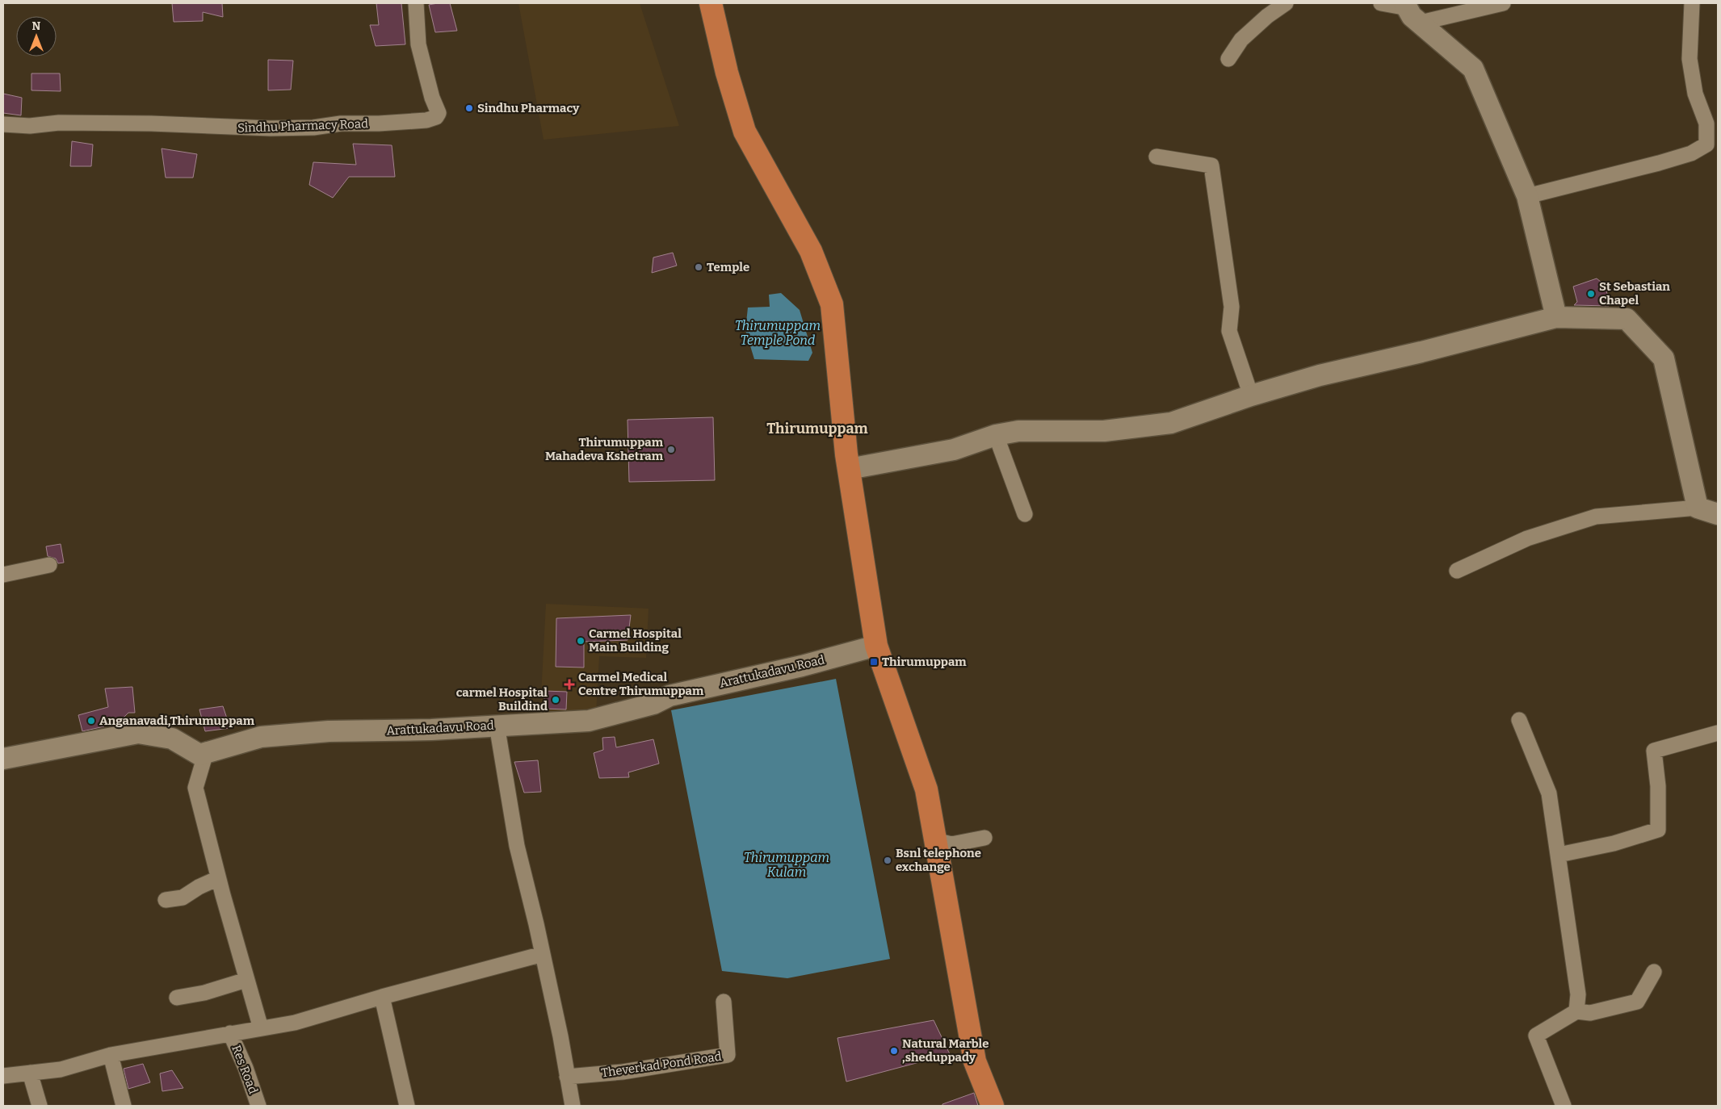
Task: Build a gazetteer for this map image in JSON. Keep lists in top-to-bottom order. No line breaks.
{"streets":{"street":["Sindhu Pharmacy Road","Arattukadavu Road","Theverkad Pond Road","Res Road"]},"districts":["Thirumuppam"],"water":["Thirumuppam Temple Pond","Thirumuppam Kulam"],"places":{"other":["Sindhu Pharmacy","Temple","St Sebastian Chapel","Thirumuppam Mahadeva Kshetram","Carmel Hospital Main Building","carmel Hospital Buildind","Anganavadi,Thirumuppam","Bsnl telephone exchange","Natural Marble ,sheduppady"],"transit":["Thirumuppam"],"health":["Carmel Medical Centre Thirumuppam"]},"north":"top"}
